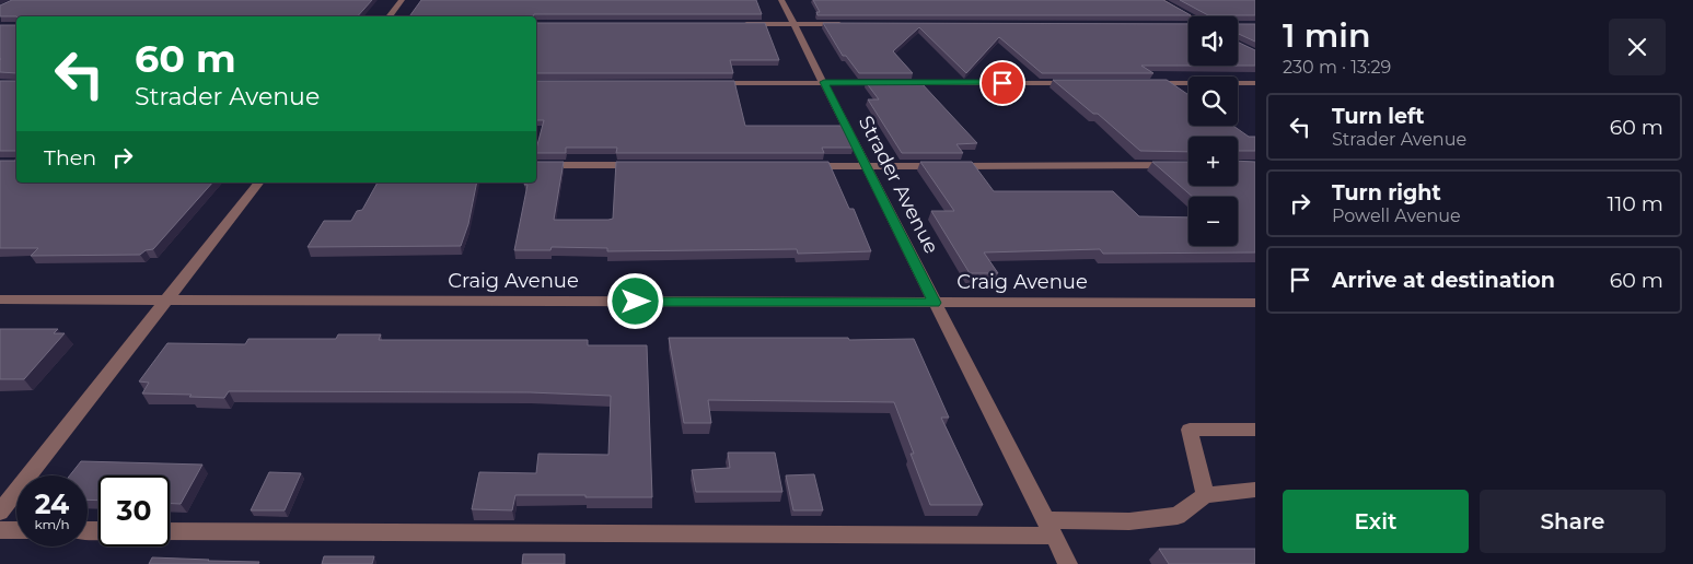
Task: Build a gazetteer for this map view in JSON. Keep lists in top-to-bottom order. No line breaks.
{"streets":{"street":["Strader Avenue","Craig Avenue"]},"crossings":[["Strader Avenue","Craig Avenue"]],"page":{"heading":["1 min","230 m · 13:29"],"map_buttons":["+","−"],"turn":["60 m","Strader Avenue"],"list":[{"name":"Turn left","note":"Strader Avenue","value":"60 m"},{"name":"Turn right","note":"Powell Avenue","value":"110 m"},{"name":"Arrive at destination","value":"60 m"}],"then":"Then","speed":"24 km/h","limit":"30","buttons":["Exit","Share"]}}
